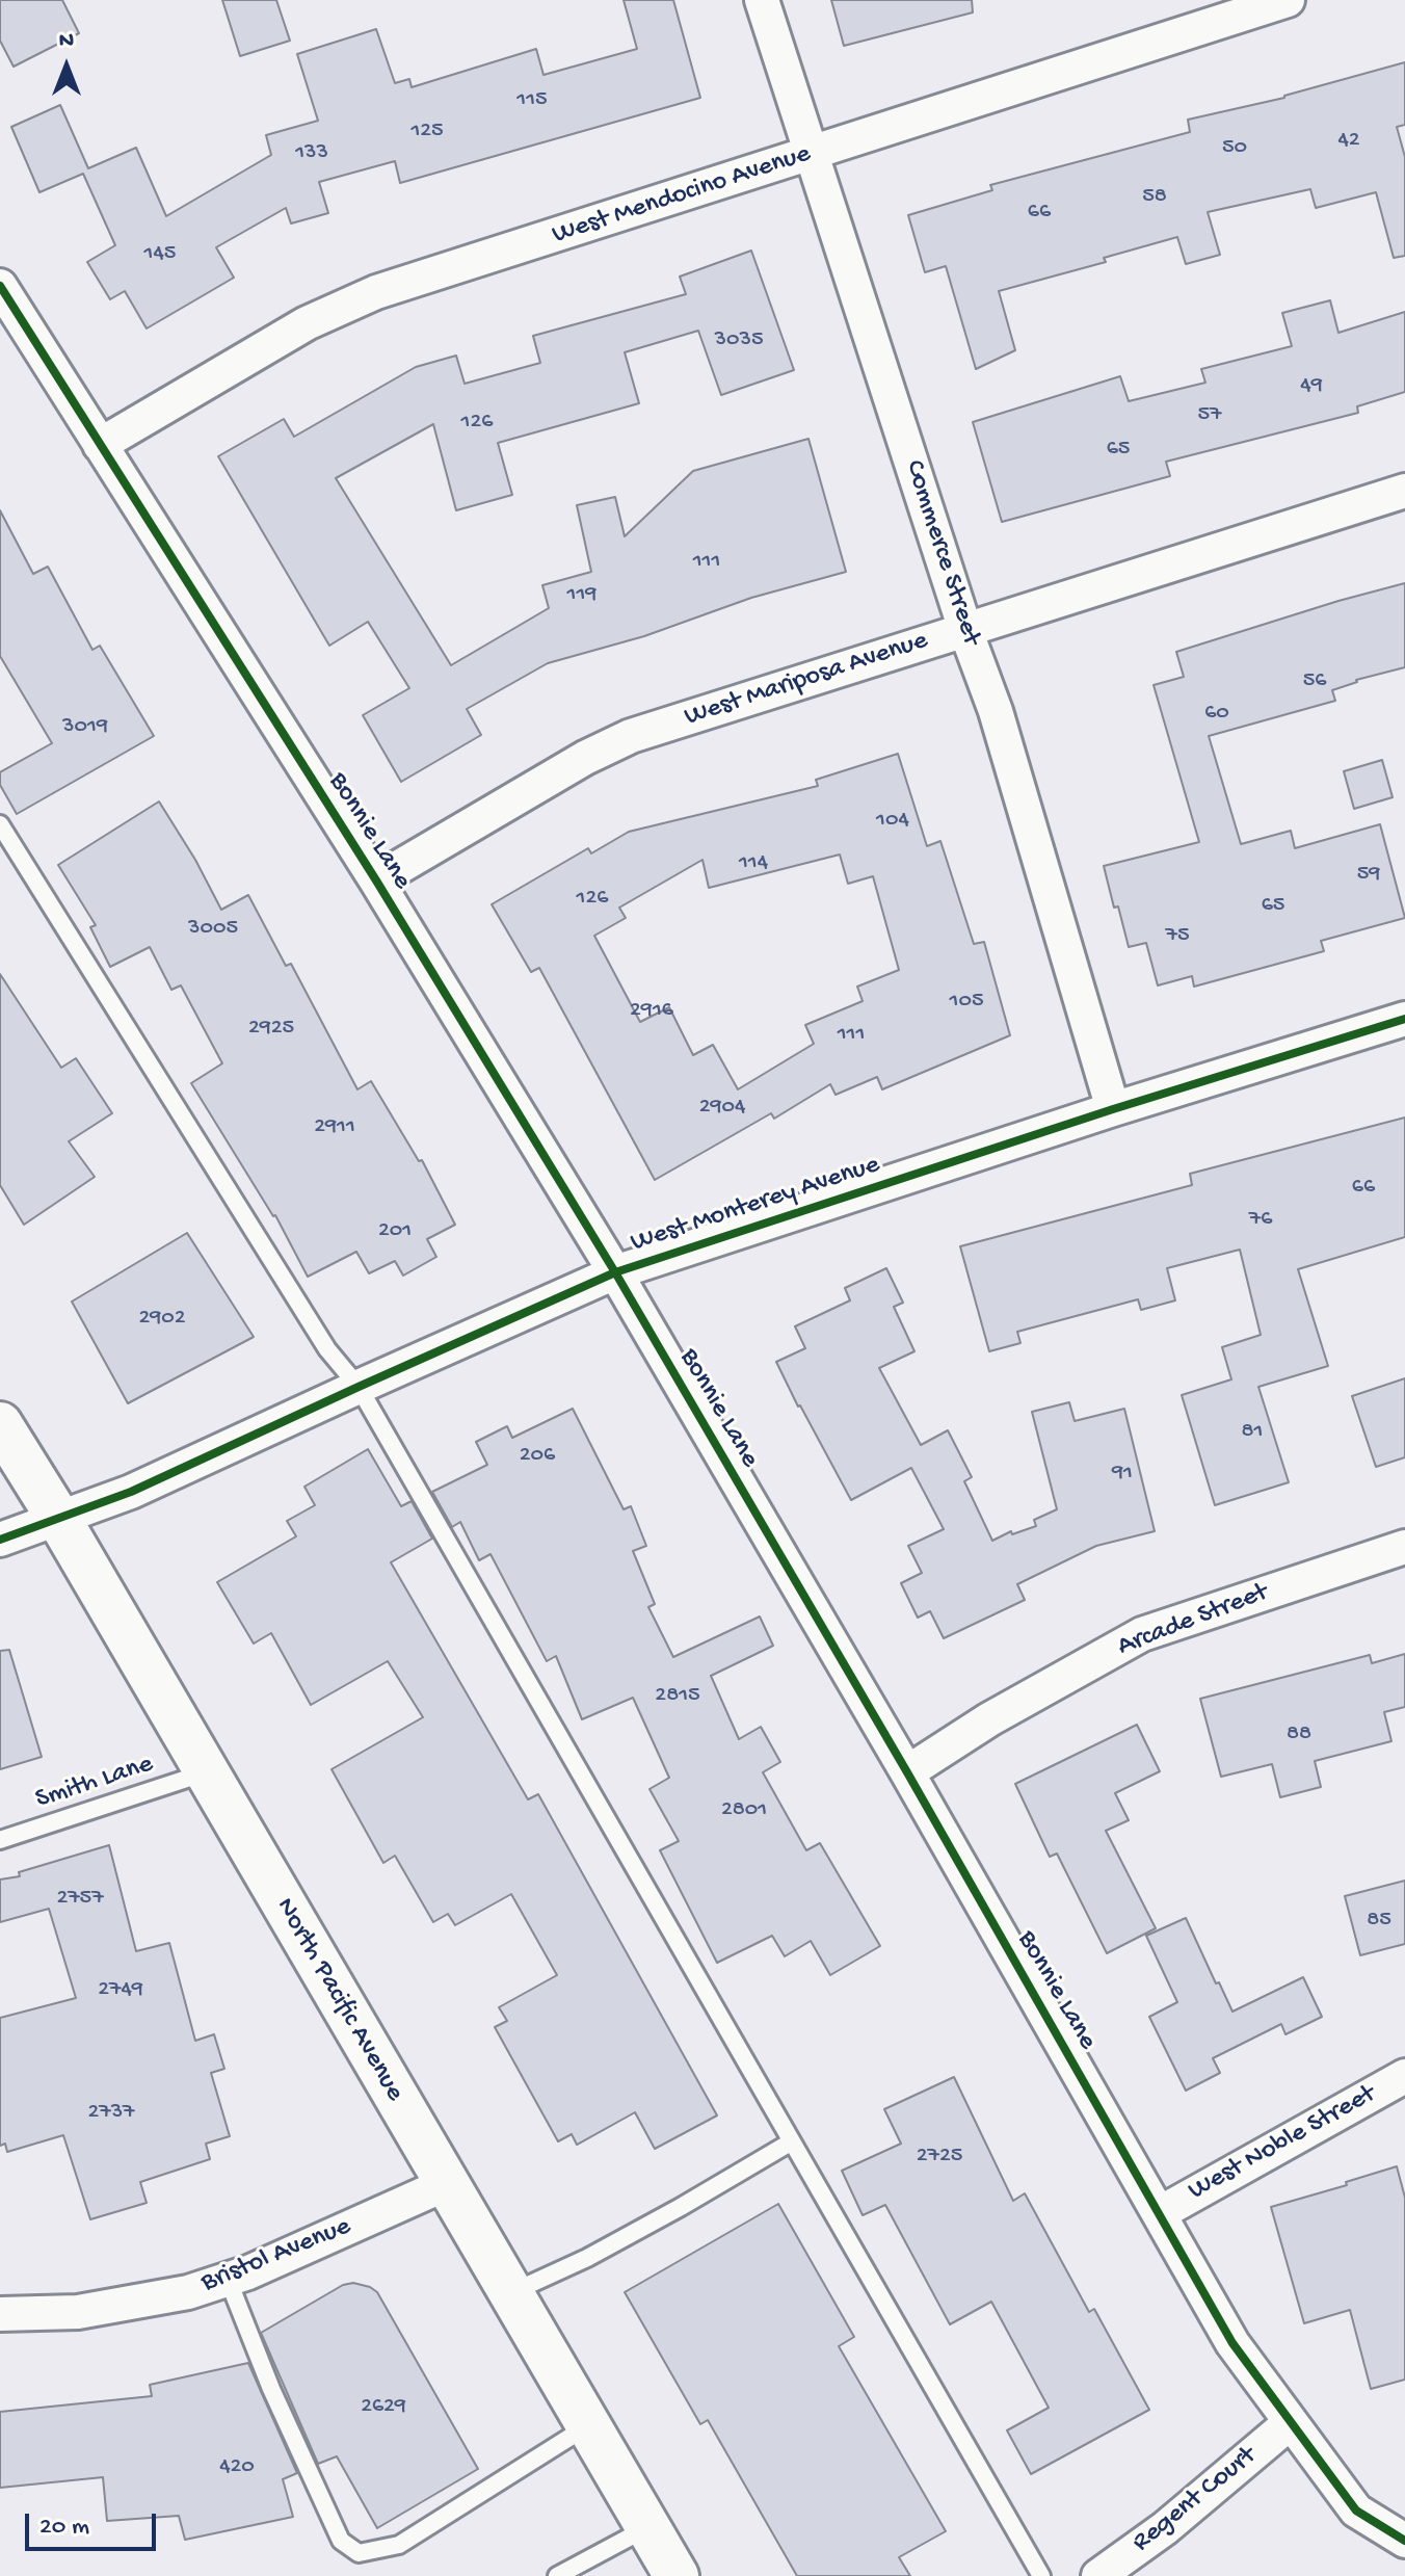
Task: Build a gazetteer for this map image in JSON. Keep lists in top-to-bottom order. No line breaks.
{"streets":{"street":["West Mendocino Avenue","Commerce Street","West Mariposa Avenue","Bonnie Lane","West Monterey Avenue","Arcade Street","North Pacific Avenue","West Noble Street","Bristol Avenue","Regent Court"],"lane":["Smith Lane"]},"crossings":[["West Mendocino Avenue","Commerce Street"],["West Mendocino Avenue","Bonnie Lane"],["Commerce Street","West Mariposa Avenue"],["Commerce Street","West Monterey Avenue"],["West Mariposa Avenue","Bonnie Lane"],["Bonnie Lane","West Monterey Avenue"],["Bonnie Lane","Arcade Street"],["Bonnie Lane","West Noble Street"],["Bonnie Lane","Regent Court"],["West Monterey Avenue","North Pacific Avenue"],["Smith Lane","North Pacific Avenue"],["North Pacific Avenue","Bristol Avenue"]],"house_numbers":["115","125","42","50","133","58","66","145","3035","49","57","126","65","111","119","56","60","3019","104","114","59","126","65","3005","75","105","2916","2925","111","2904","2911","66","76","201","2902","81","206","91","2815","88","2801","2757","85","2749","2737","2725","2629","420"],"scale_bar":"20 m","north":"top"}
